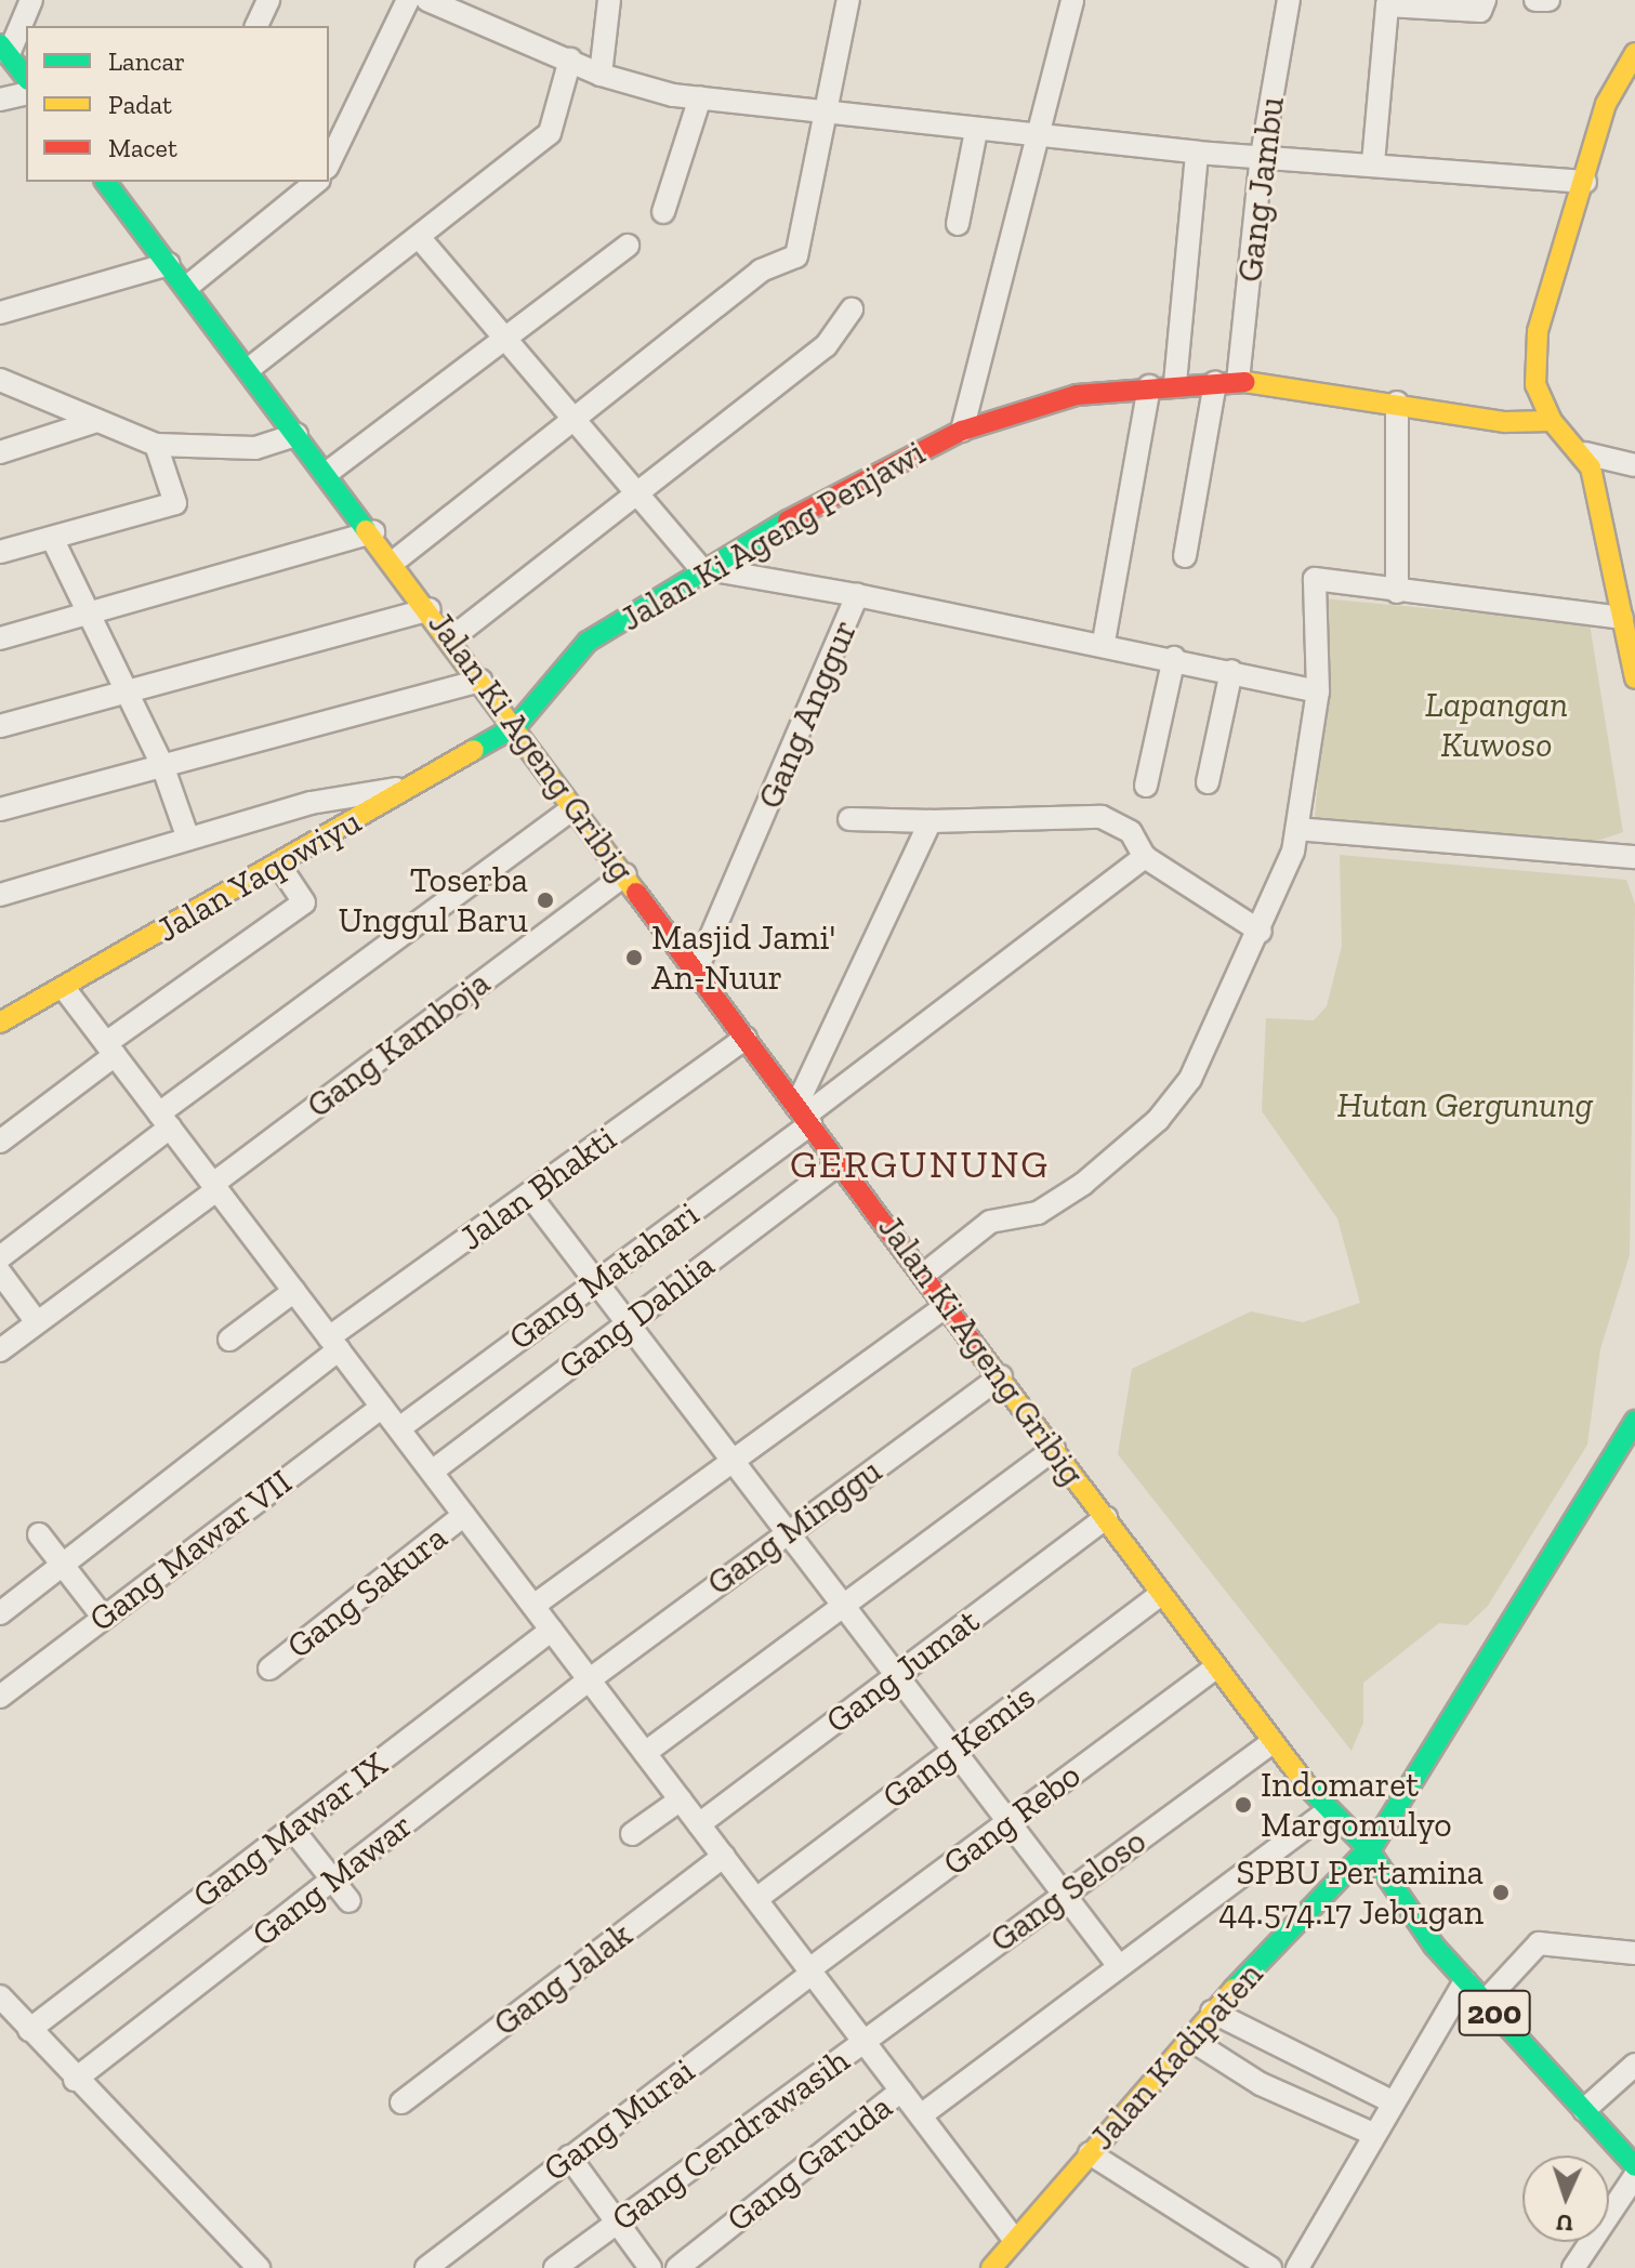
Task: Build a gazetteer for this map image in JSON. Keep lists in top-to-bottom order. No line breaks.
{"streets":{"main road":["Jalan Ki Ageng Penjawi","Jalan Ki Ageng Gribig","Jalan Yaqowiyu","200","Jalan Kadipaten"],"street":["Gang Jambu","Gang Anggur","Gang Kamboja","Jalan Bhakti","Gang Matahari","Gang Dahlia","Gang Minggu","Gang Mawar VII","Gang Sakura","Gang Jumat","Gang Kemis","Gang Rebo","Gang Mawar IX","Gang Mawar","Gang Seloso","Gang Jalak","Gang Murai","Gang Cendrawasih","Gang Garuda"]},"crossings":[["Gang Jambu","Jalan Ki Ageng Penjawi"],["Jalan Ki Ageng Penjawi","Gang Anggur"],["Jalan Ki Ageng Penjawi","Jalan Ki Ageng Gribig"],["Jalan Ki Ageng Penjawi","Jalan Yaqowiyu"],["Gang Anggur","Jalan Ki Ageng Gribig"],["Jalan Ki Ageng Gribig","Jalan Yaqowiyu"],["Jalan Ki Ageng Gribig","Gang Kamboja"],["Jalan Ki Ageng Gribig","Jalan Bhakti"],["Jalan Ki Ageng Gribig","Gang Matahari"],["Jalan Ki Ageng Gribig","Gang Dahlia"],["Jalan Ki Ageng Gribig","Gang Minggu"],["Jalan Ki Ageng Gribig","Gang Jumat"],["Jalan Ki Ageng Gribig","Gang Kemis"],["Jalan Ki Ageng Gribig","Gang Rebo"],["Jalan Ki Ageng Gribig","Gang Seloso"],["Jalan Ki Ageng Gribig","Jalan Kadipaten"],["Gang Minggu","Gang Mawar"],["Gang Rebo","Gang Murai"],["Gang Seloso","Gang Cendrawasih"]],"districts":["GERGUNUNG"],"parks":["Lapangan Kuwoso","Hutan Gergunung"],"places":["Toserba Unggul Baru","Masjid Jami' An-Nuur","Indomaret Margomulyo","SPBU Pertamina 44.574.17 Jebugan"],"legend":["Lancar","Padat","Macet"],"north":"bottom"}
